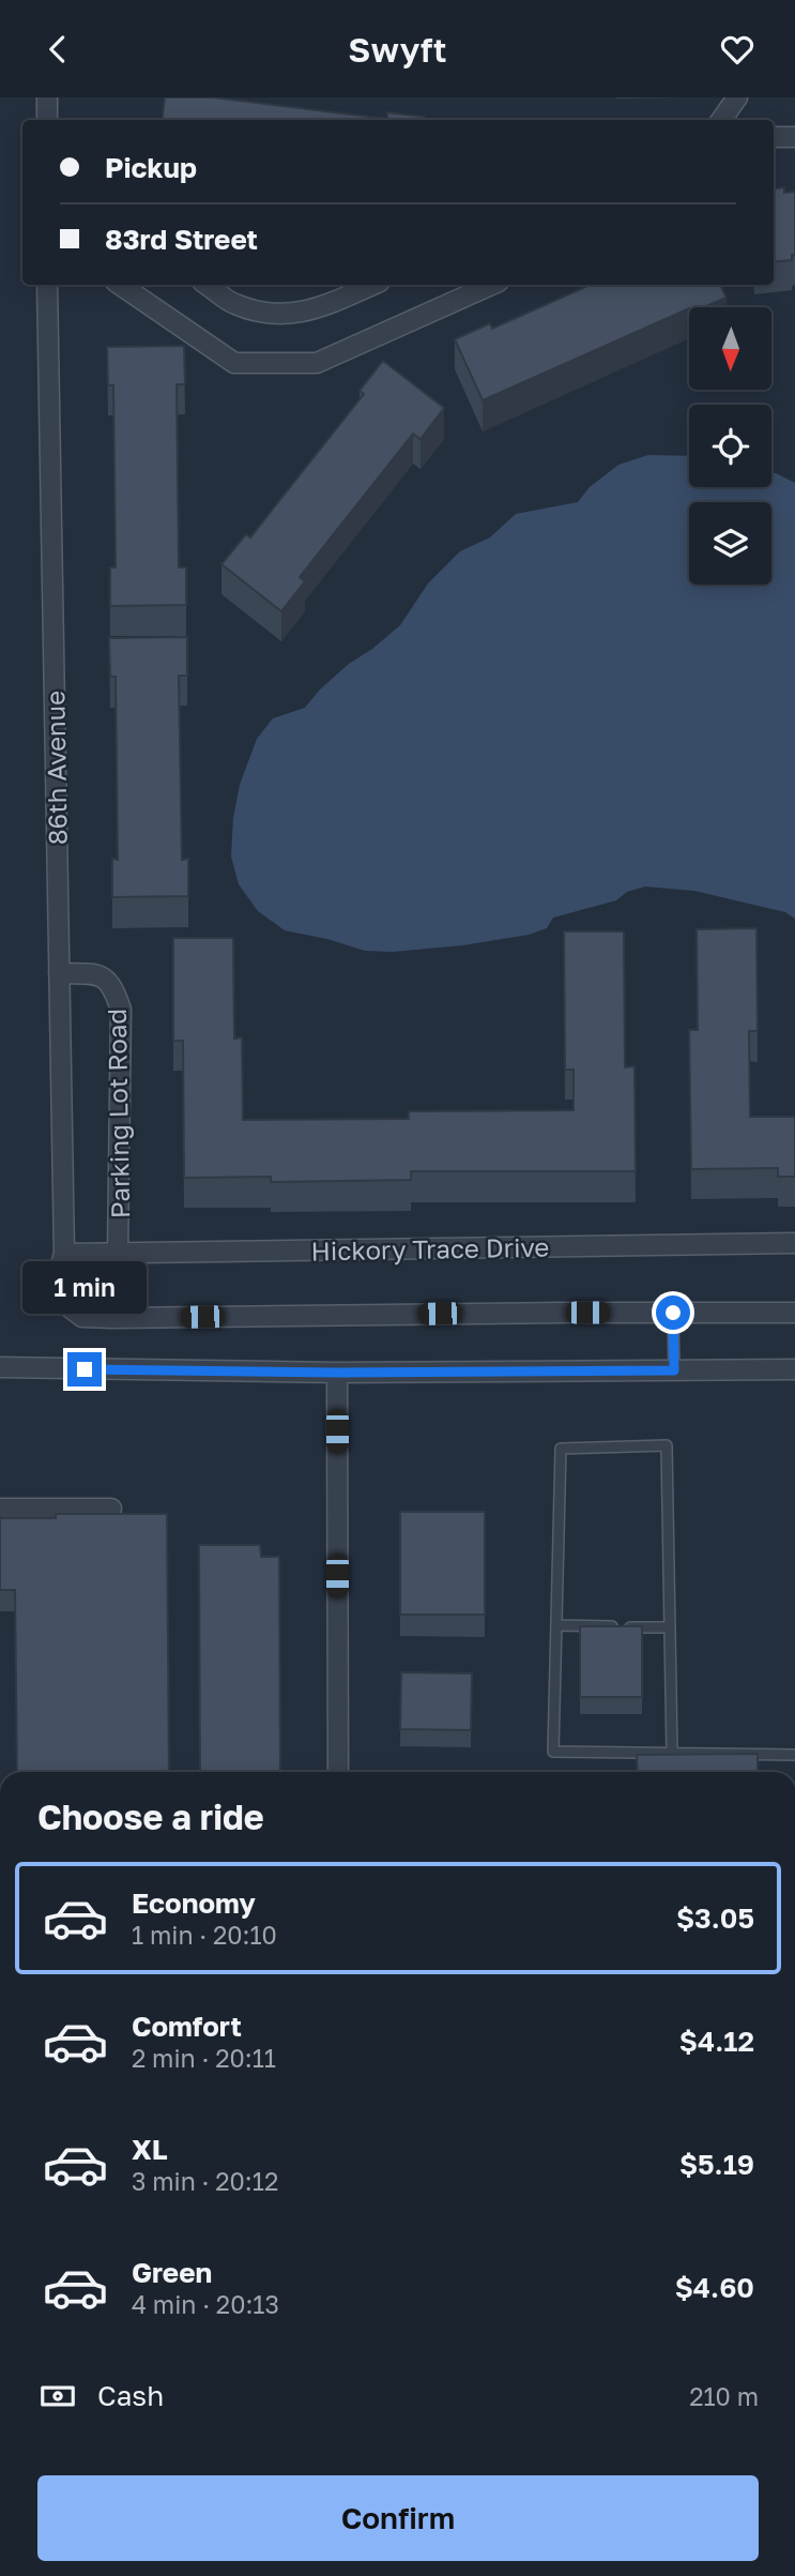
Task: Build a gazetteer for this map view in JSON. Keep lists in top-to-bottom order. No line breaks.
{"streets":{"street":["86th Avenue","Parking Lot Road","Hickory Trace Drive"]},"crossings":[["86th Avenue","Parking Lot Road"],["86th Avenue","Hickory Trace Drive"],["Parking Lot Road","Hickory Trace Drive"]],"north":"bottom","page":{"header":"Swyft","banner":["Pickup","83rd Street"],"bubble":"1 min","heading":"Choose a ride","list":[{"name":"Economy","note":"1 min · 20:10","value":"$3.05"},{"name":"Comfort","note":"2 min · 20:11","value":"$4.12"},{"name":"XL","note":"3 min · 20:12","value":"$5.19"},{"name":"Green","note":"4 min · 20:13","value":"$4.60"}],"pay":["Cash","210 m"],"buttons":"Confirm"}}
